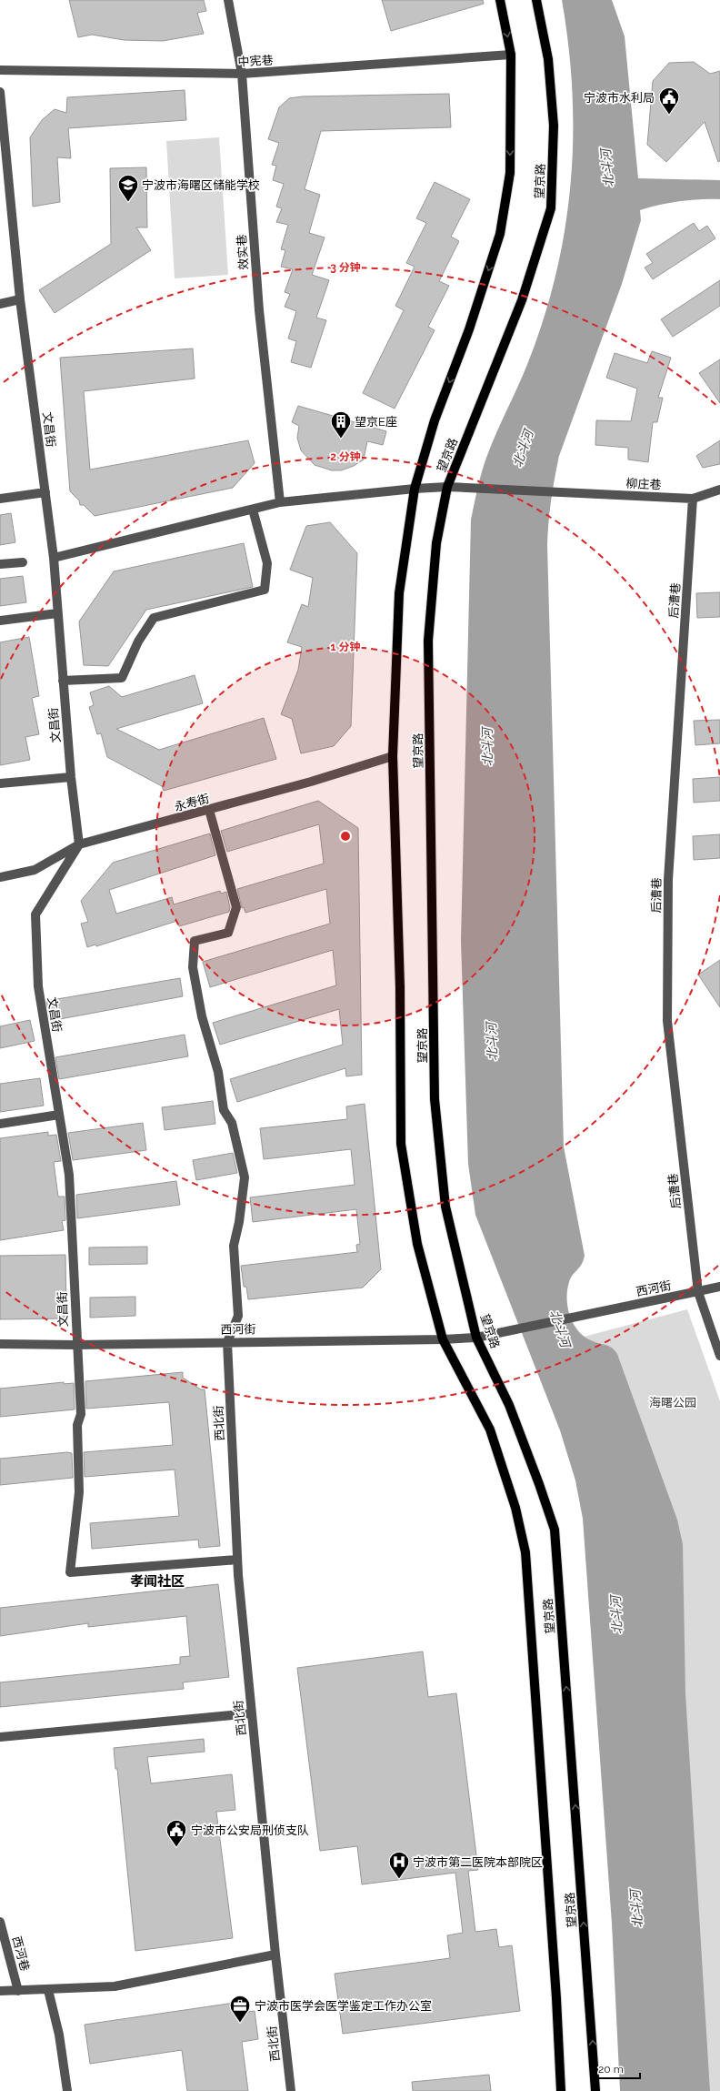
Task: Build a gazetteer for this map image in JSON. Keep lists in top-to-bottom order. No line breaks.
{"streets":{"main road":["望京路"],"street":["中宪巷","效实巷","文昌街","柳庄巷","后漕巷","永寿街","西河街","西北街","西河巷"]},"crossings":[["中宪巷","望京路"],["中宪巷","效实巷"],["望京路","柳庄巷"],["望京路","永寿街"],["望京路","西河街"],["效实巷","柳庄巷"],["文昌街","柳庄巷"],["文昌街","永寿街"],["文昌街","西河街"],["文昌街","西北街"],["柳庄巷","后漕巷"],["后漕巷","西河街"],["西河街","西北街"]],"districts":["孝闻社区"],"water":["北斗河"],"parks":["海曙公园"],"places":{"public building":["宁波市水利局","宁波市公安局刑侦支队"],"school or university":["宁波市海曙区储能学校"],"building":["望京E座"],"hospital":["宁波市第二医院本部院区"],"office":["宁波市医学会医学鉴定工作办公室"]},"scale_bar":"20 m","rings":["3 分钟","2 分钟","1 分钟"]}
